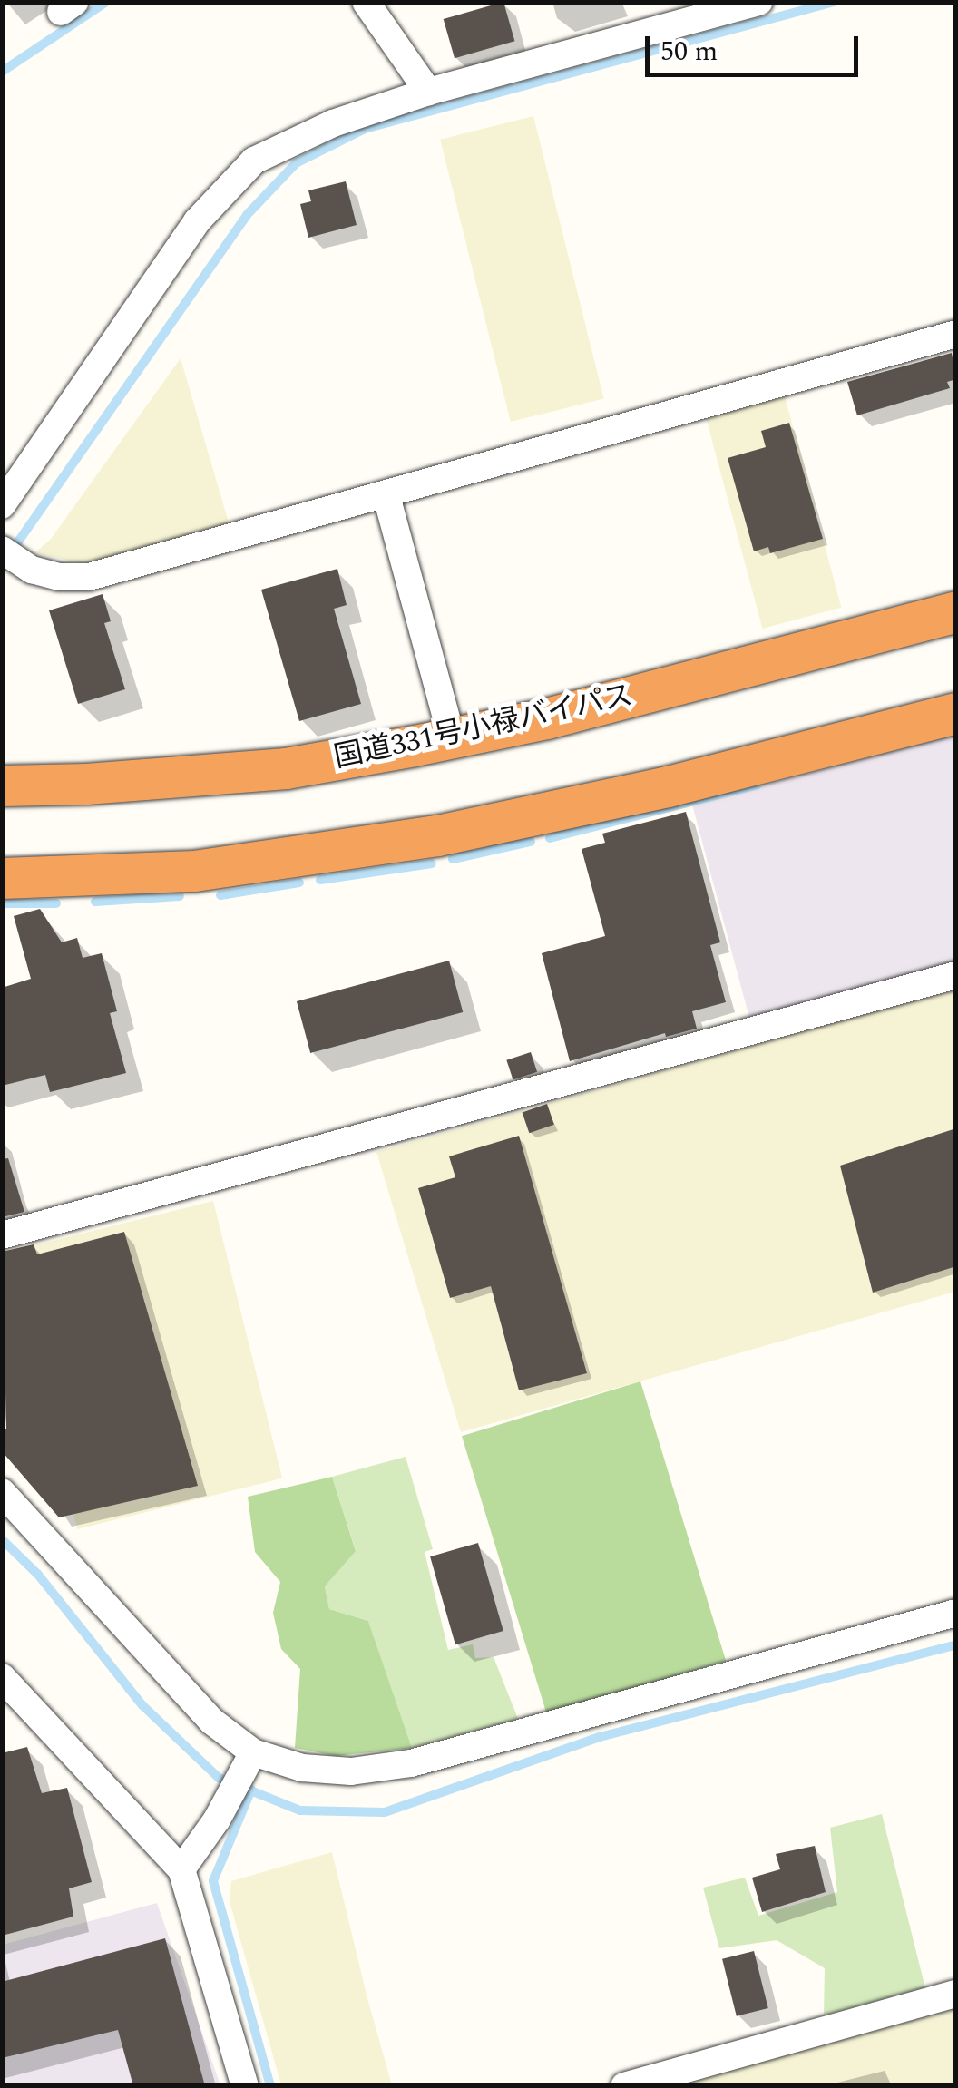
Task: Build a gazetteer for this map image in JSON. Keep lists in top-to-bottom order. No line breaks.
{"streets":{"highway":["国道331号小禄バイパス"]},"scale_bar":"50 m"}
